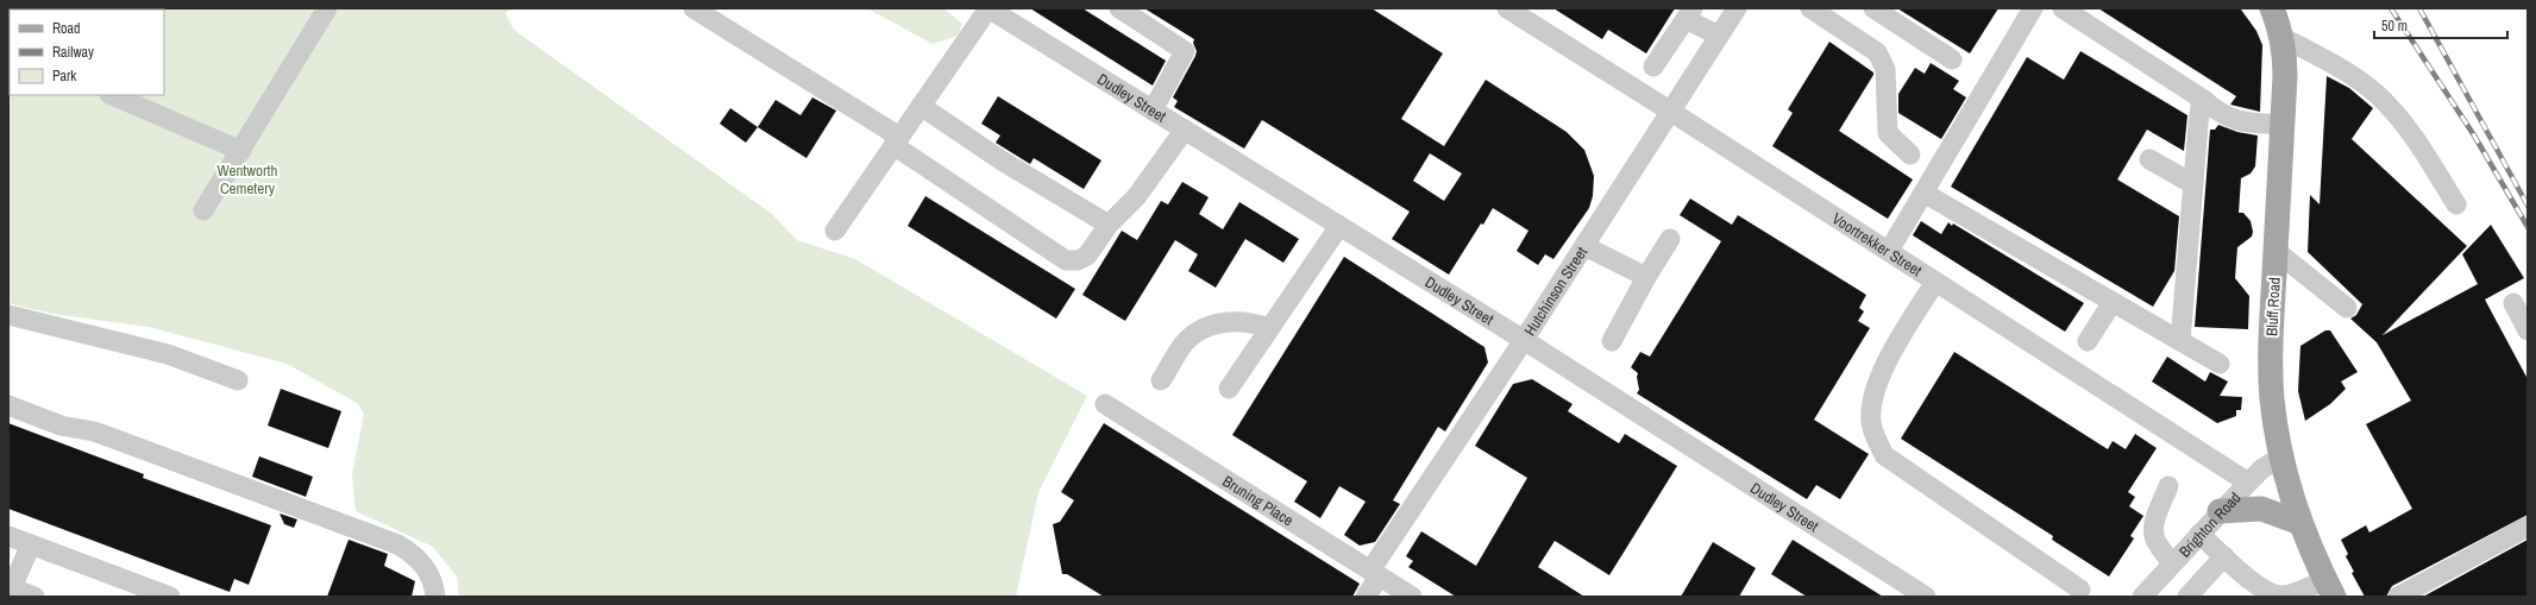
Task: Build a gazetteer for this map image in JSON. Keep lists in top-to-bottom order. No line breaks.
{"streets":{"main road":["Bluff Road"],"street":["Dudley Street","Voortrekker Street","Hutchinson Street","Bruning Place","Brighton Road"]},"crossings":[["Dudley Street","Hutchinson Street"],["Voortrekker Street","Hutchinson Street"],["Voortrekker Street","Brighton Road"],["Hutchinson Street","Bruning Place"],["Bluff Road","Brighton Road"]],"parks":["Wentworth Cemetery"],"legend":["Road","Railway","Park"],"scale_bar":"50 m"}
